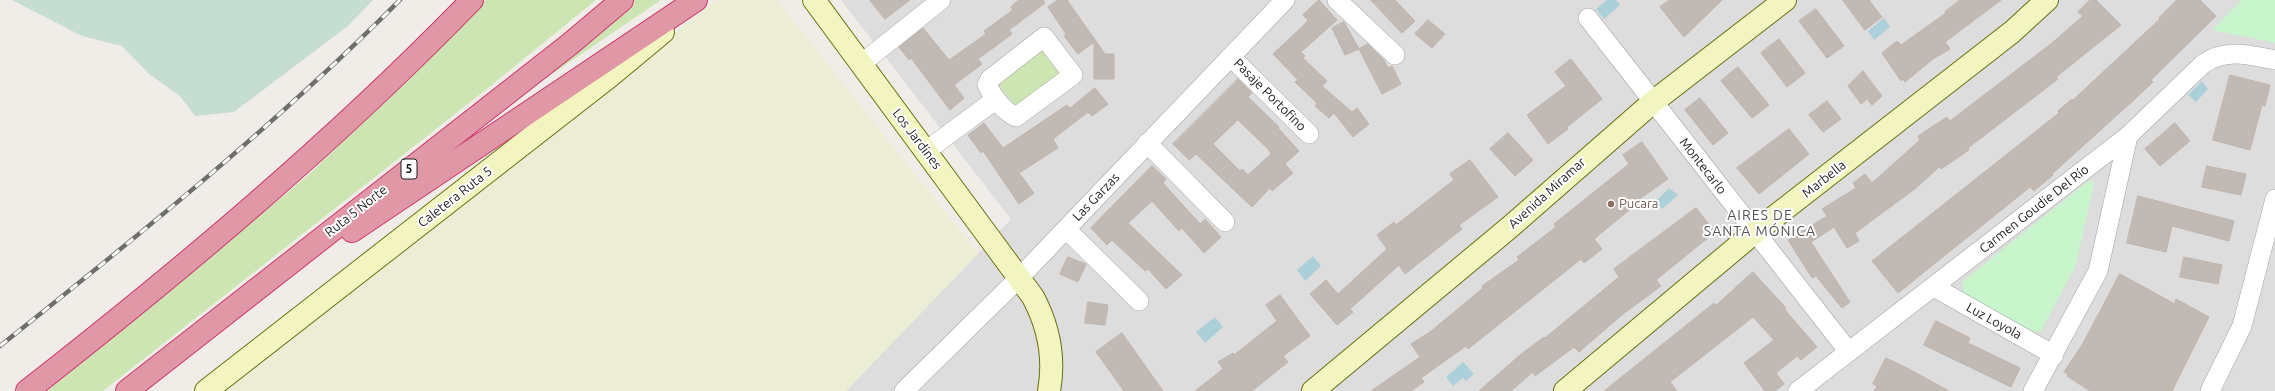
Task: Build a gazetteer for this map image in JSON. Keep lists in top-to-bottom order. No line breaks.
{"streets":{"highway":["5","Ruta 5 Norte"],"street":["Pasaje Portofino","Los Jardines","Montecarlo","Marbella","Avenida Miramar","Caletera Ruta 5","Las Garzas","Carmen Goudie Del Río","Luz Loyola"]},"crossings":[["Pasaje Portofino","Las Garzas"],["Los Jardines","Las Garzas"],["Montecarlo","Marbella"],["Montecarlo","Avenida Miramar"],["Montecarlo","Carmen Goudie Del Río"],["Carmen Goudie Del Río","Luz Loyola"]],"districts":["AIRES DE SANTA MÓNICA"],"places":["Pucara"]}
